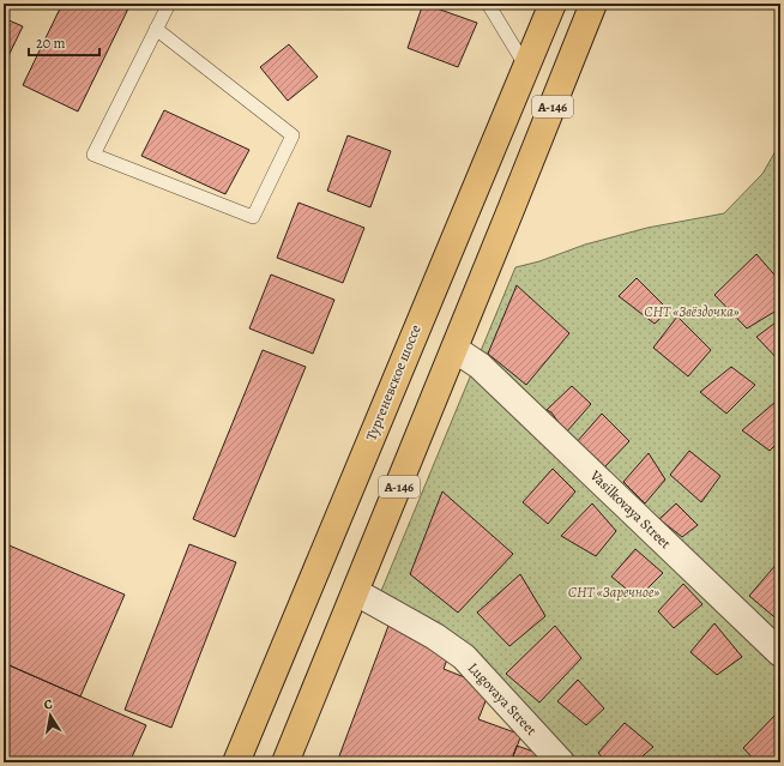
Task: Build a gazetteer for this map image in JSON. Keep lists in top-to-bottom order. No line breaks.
{"streets":{"highway":["А-146","Тургеневское шоссе"],"street":["Vasilkovaya Street","Lugovaya Street"]},"crossings":[["А-146","Vasilkovaya Street"],["А-146","Lugovaya Street"]],"parks":["СНТ «Звёздочка»","СНТ «Заречное»"],"scale_bar":"20 m","north":"top"}
